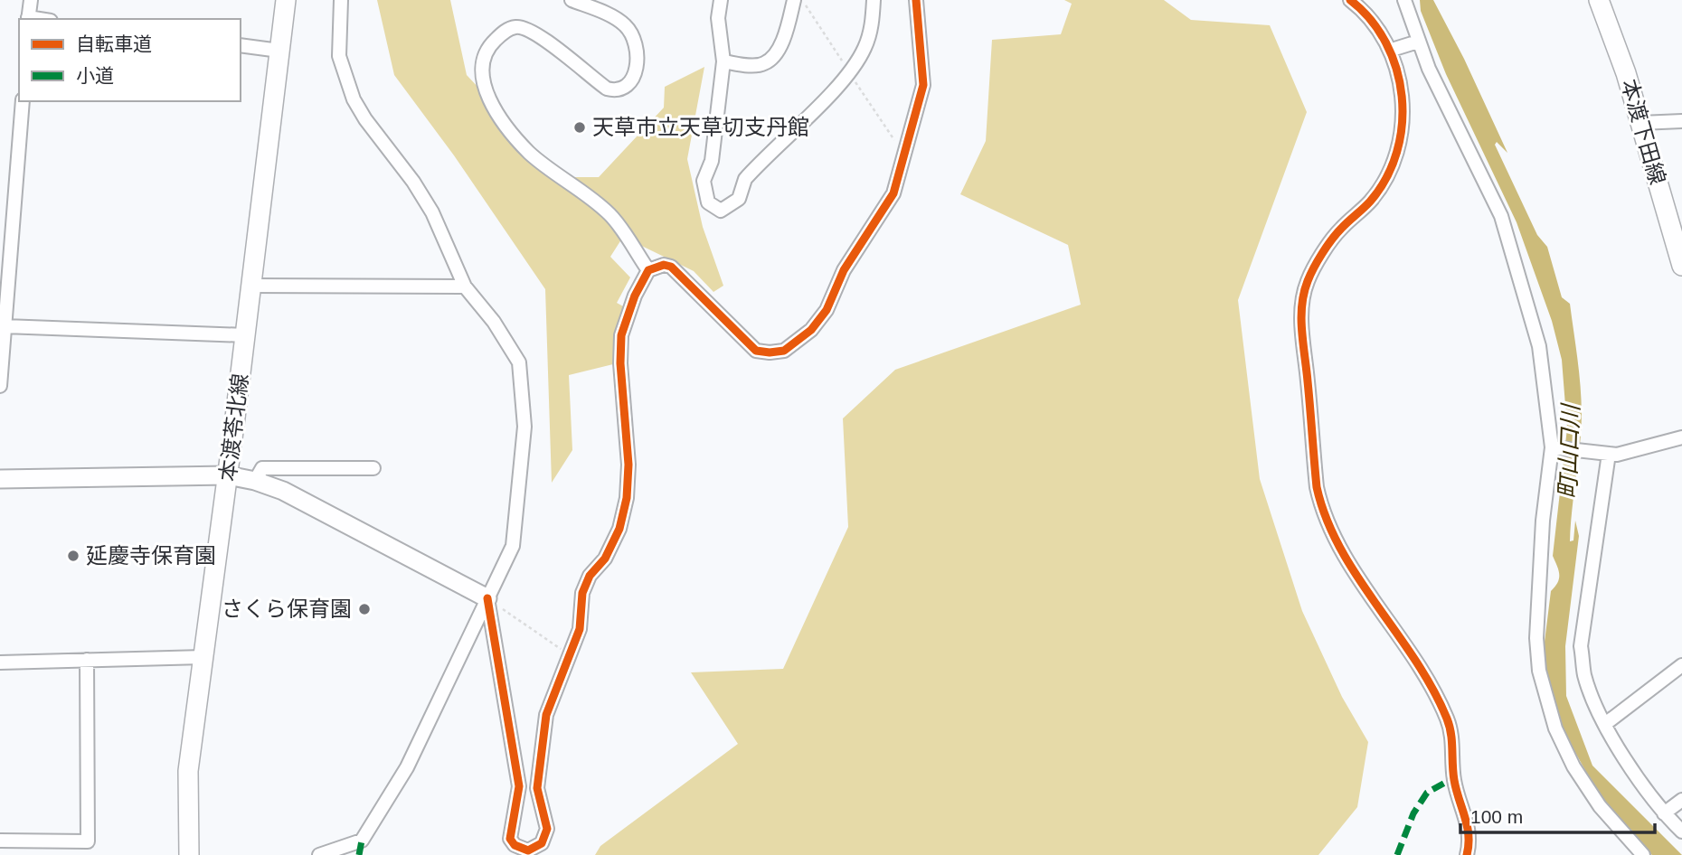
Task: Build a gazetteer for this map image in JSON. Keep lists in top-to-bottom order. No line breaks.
{"streets":{"main road":["本渡下田線","本渡苓北線"]},"water":["町山口川"],"places":["天草市立天草切支丹館","延慶寺保育園","さくら保育園"],"legend":["自転車道","小道"],"scale_bar":"100 m"}
